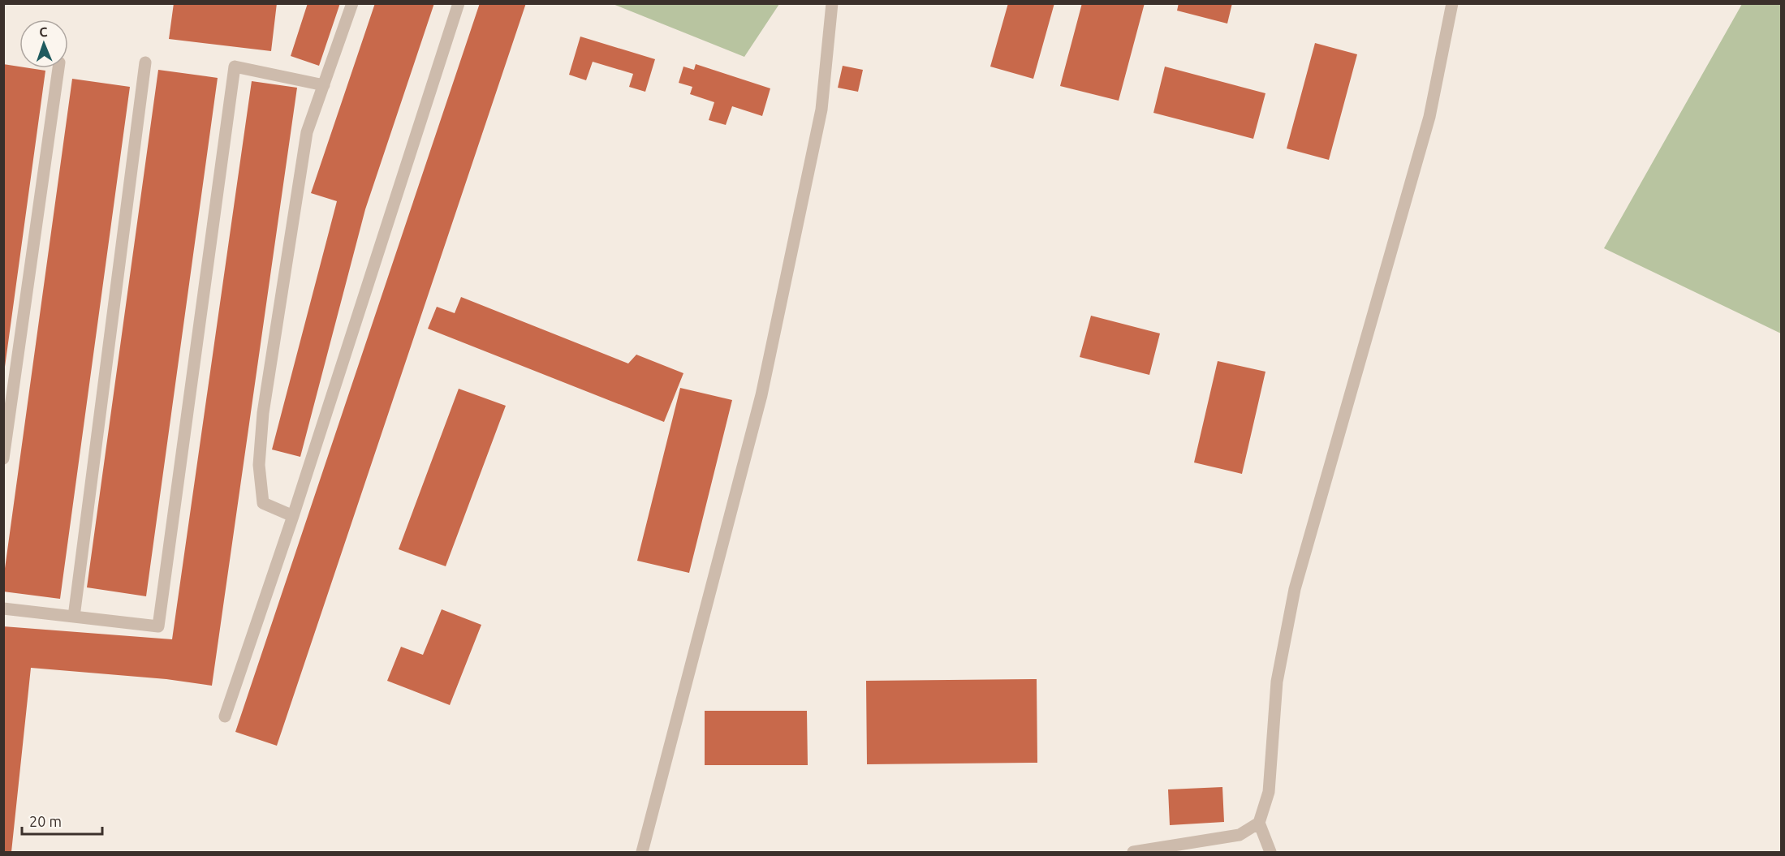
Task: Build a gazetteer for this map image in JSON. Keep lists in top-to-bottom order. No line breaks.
{"scale_bar":"20 m","north":"top"}
